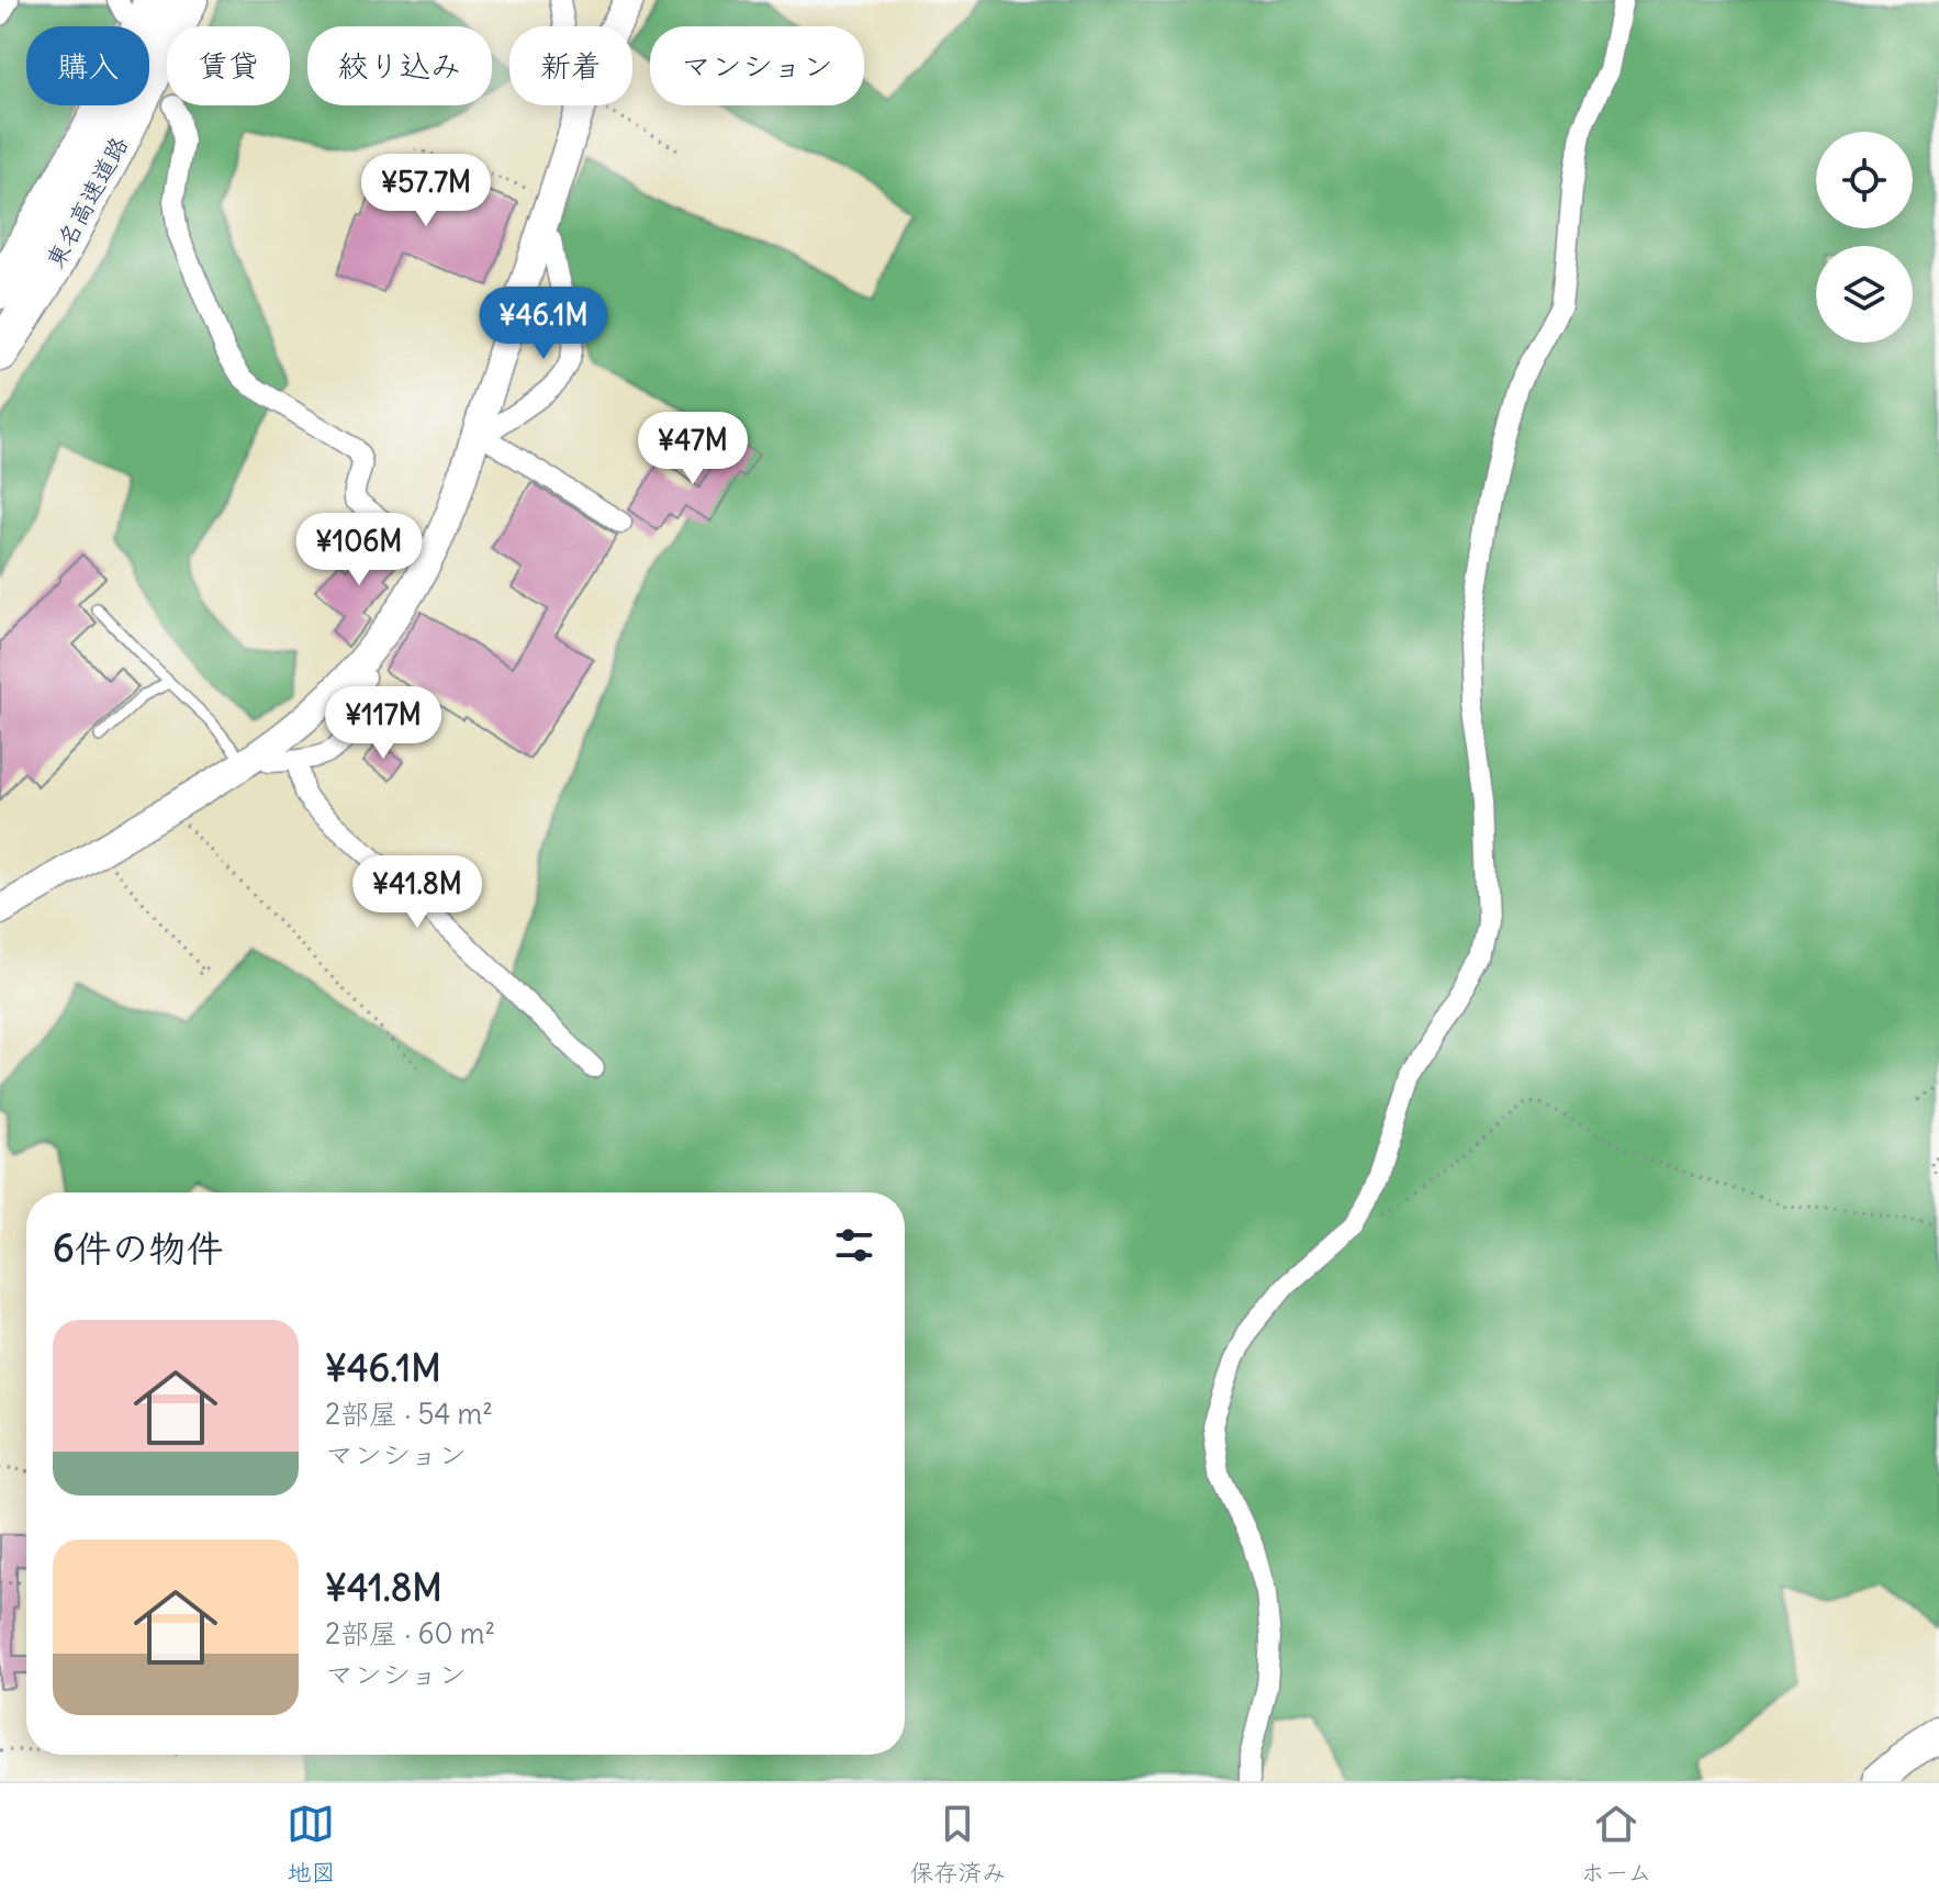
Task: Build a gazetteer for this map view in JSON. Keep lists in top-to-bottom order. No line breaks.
{"streets":{"highway":["東名高速道路"]},"page":{"chip":["購入","賃貸","絞り込み","新着","マンション"],"price":["¥57.7M","¥46.1M","¥47M","¥106M","¥117M","¥41.8M"],"heading":"6件の物件","list":[{"name":"¥46.1M","note":"2部屋 · 54 m² · マンション"},{"name":"¥41.8M","note":"2部屋 · 60 m² · マンション"}],"tabs":["地図","保存済み","ホーム"]}}
